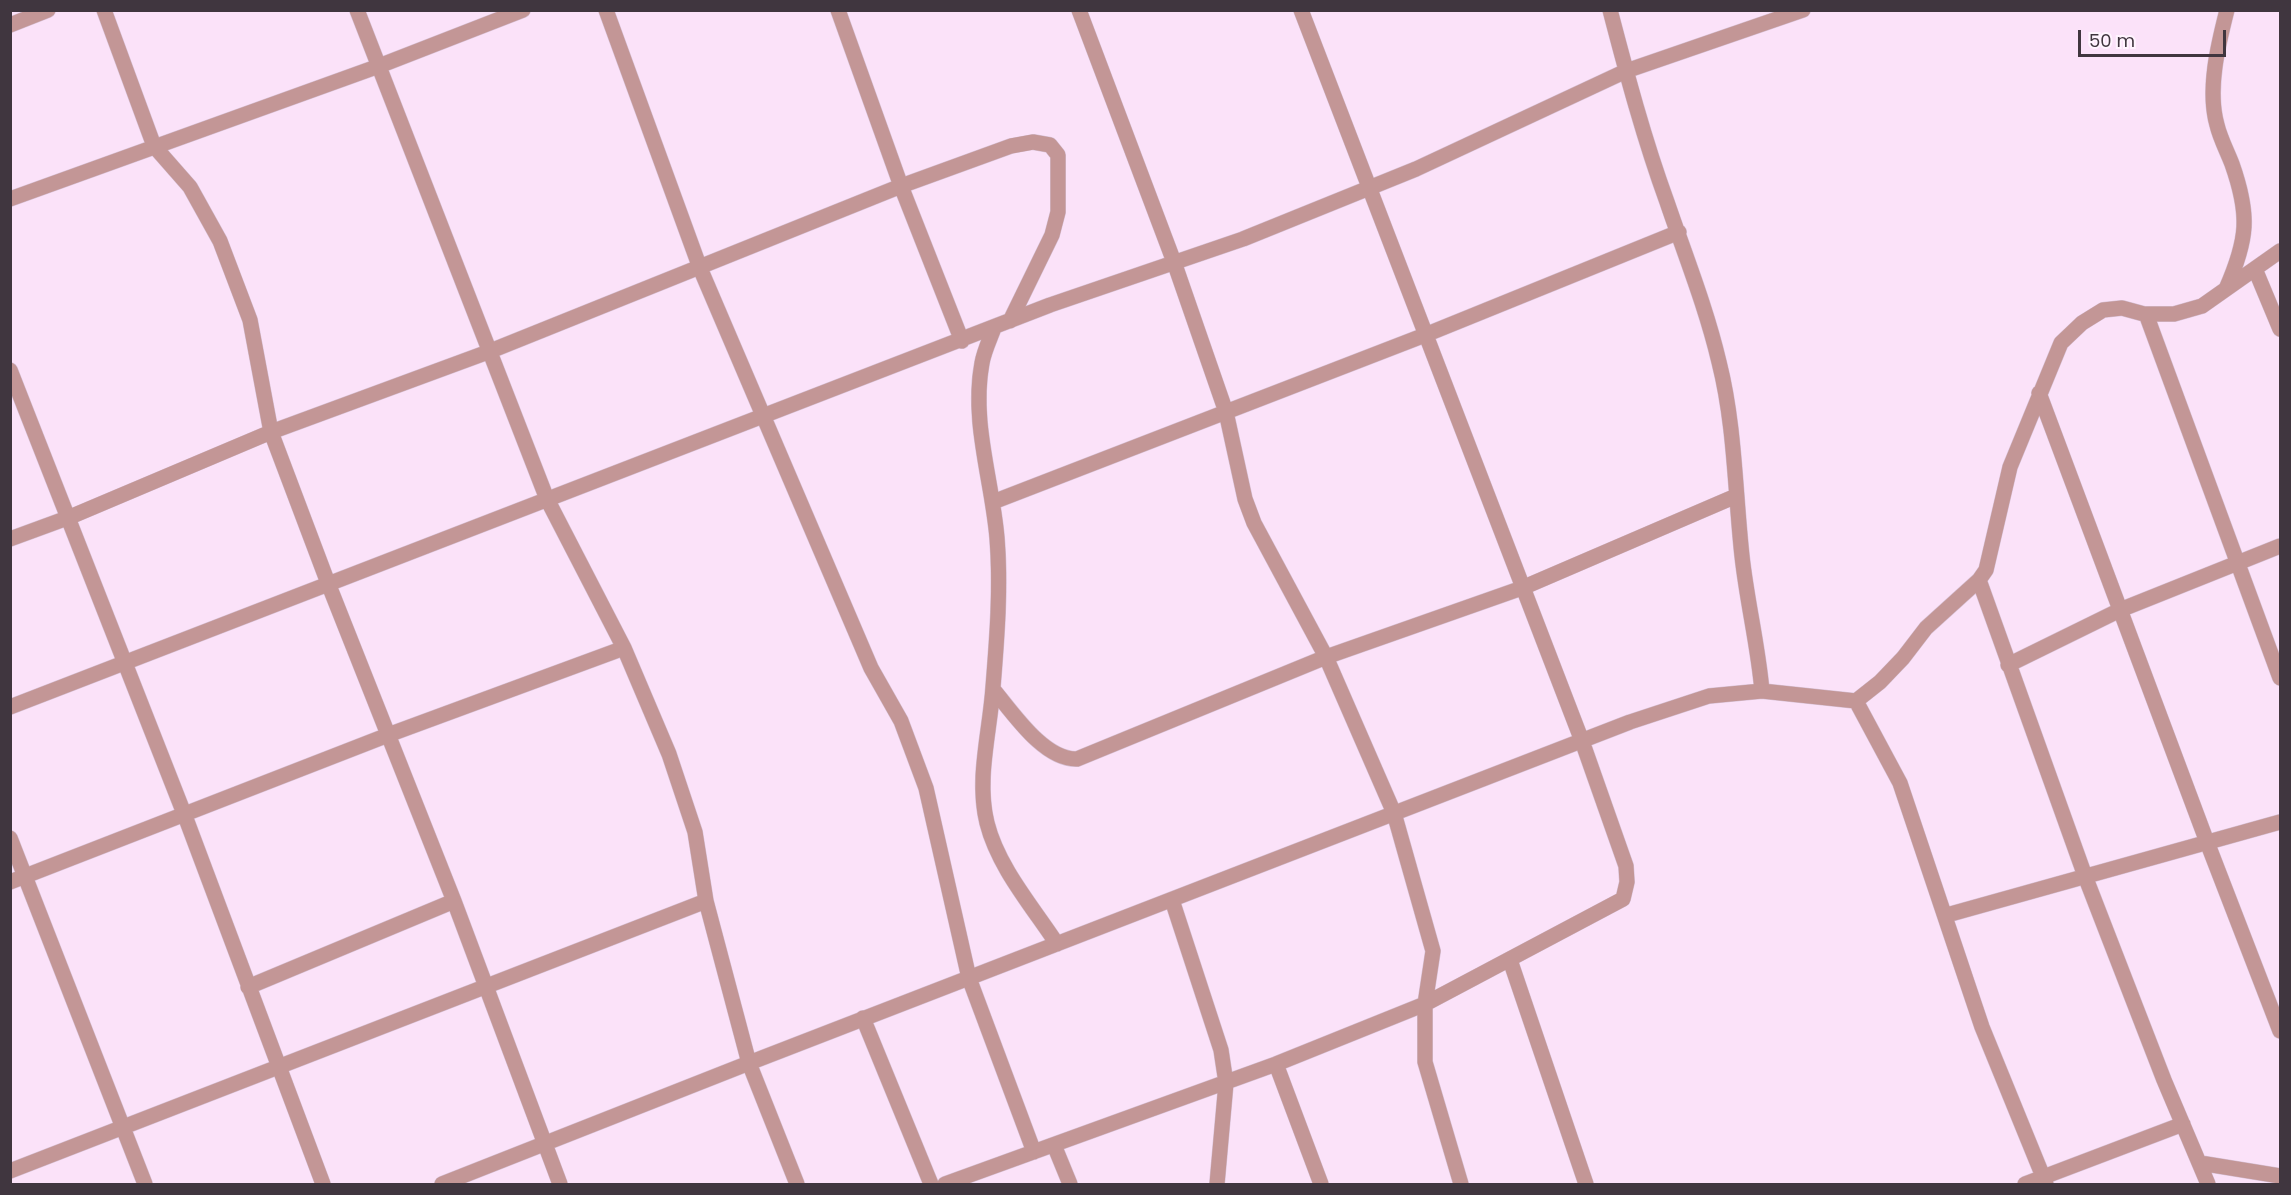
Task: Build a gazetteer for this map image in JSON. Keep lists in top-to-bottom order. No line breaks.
{"scale_bar":"50 m"}
